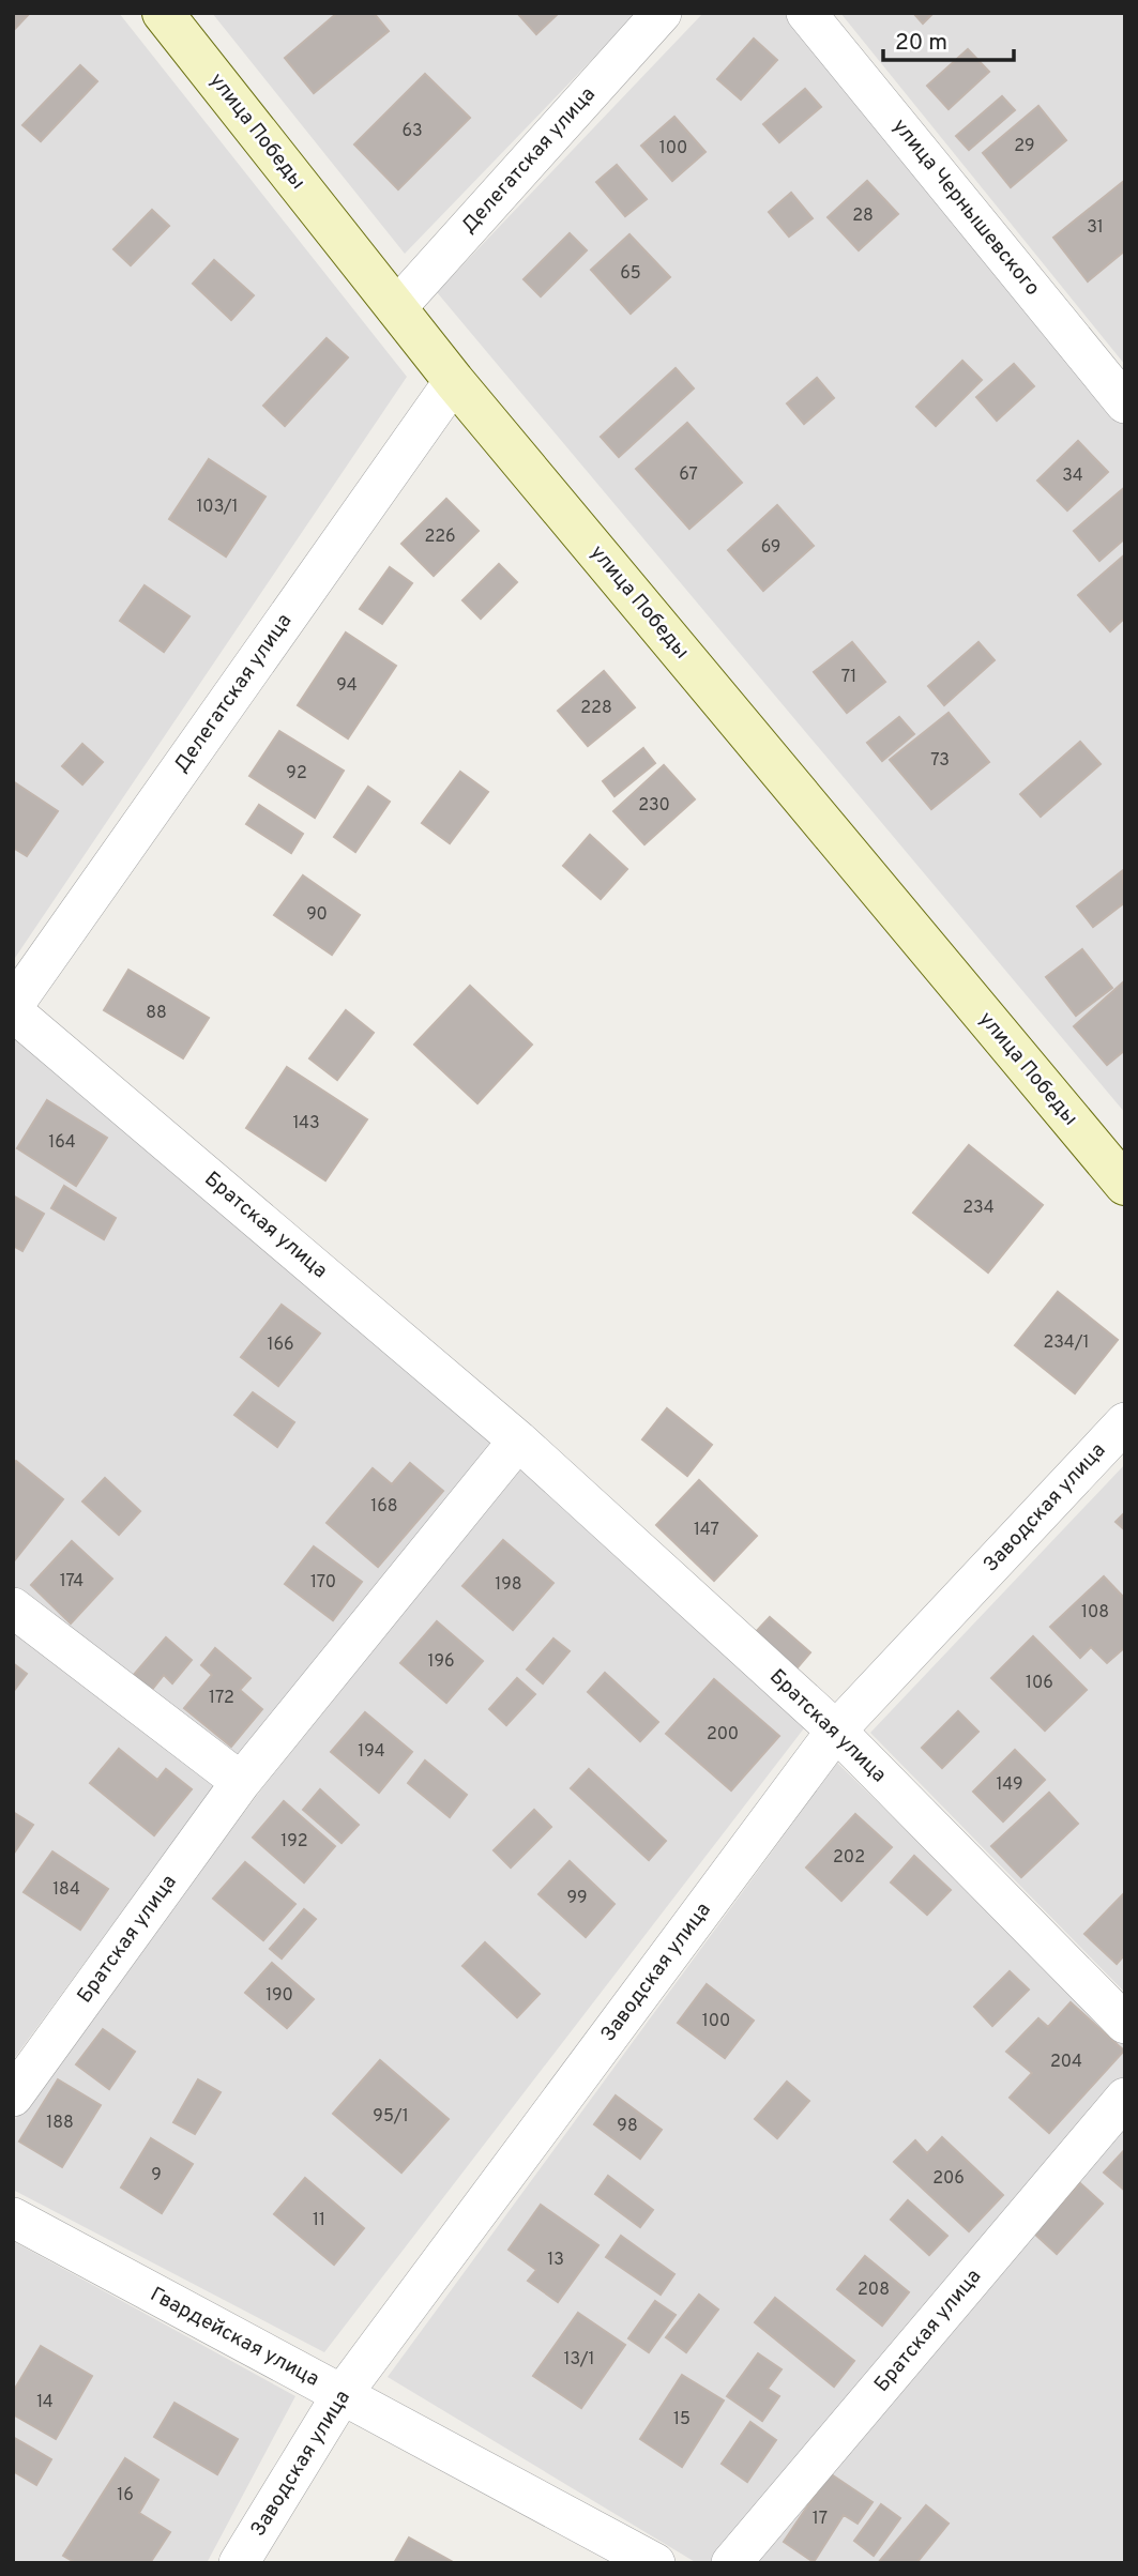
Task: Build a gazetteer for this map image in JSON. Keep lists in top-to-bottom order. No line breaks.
{"streets":{"street":["улица Победы","Делегатская улица","улица Чернышевского","Братская улица","Заводская улица","Гвардейская улица"]},"crossings":[["улица Победы","Делегатская улица"],["Делегатская улица","Братская улица"],["Братская улица","Заводская улица"],["Заводская улица","Гвардейская улица"]],"house_numbers":["63","29","100","28","31","65","67","34","103/1","226","69","71","94","228","73","92","230","90","88","143","164","234","234/1","166","168","147","174","170","198","108","196","106","172","200","194","149","192","202","184","99","190","100","204","95/1","188","98","9","206","11","13","208","13/1","14","15","16","17"],"scale_bar":"20 m"}
